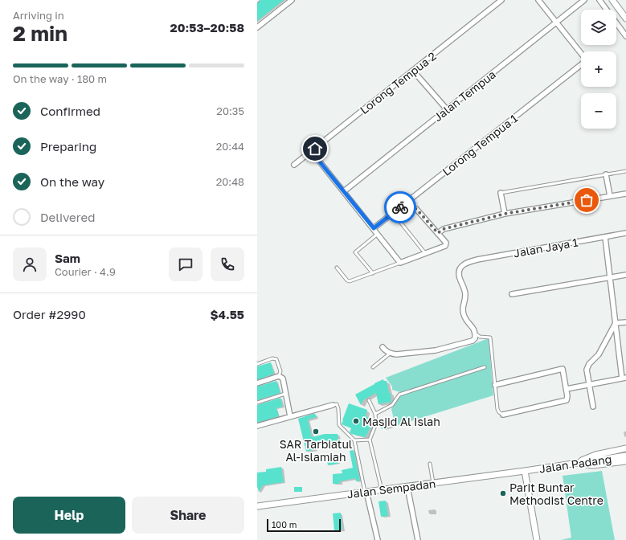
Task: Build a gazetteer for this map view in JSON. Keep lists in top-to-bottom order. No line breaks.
{"streets":{"street":["Lorong Tempua 2","Jalan Tempua","Lorong Tempua 1","Jalan Jaya 1","Jalan Padang","Jalan Sempadan"]},"crossings":[["Jalan Padang","Jalan Sempadan"]],"places":["Masjid Al Islah","SAR Tarbiatul Al-Islamiah","Parit Buntar Methodist Centre"],"scale_bar":"100 m","page":{"heading":["2 min","Arriving in","20:53–20:58"],"panel":["Sam","Courier · 4.9","Order #2990","$4.55"],"map_buttons":["+","−"],"bar":"On the way · 180 m","list":[["Confirmed","20:35"],["Preparing","20:44"],["On the way","20:48"],"Delivered"],"buttons":["Help","Share"],"scale":"100 m"}}
